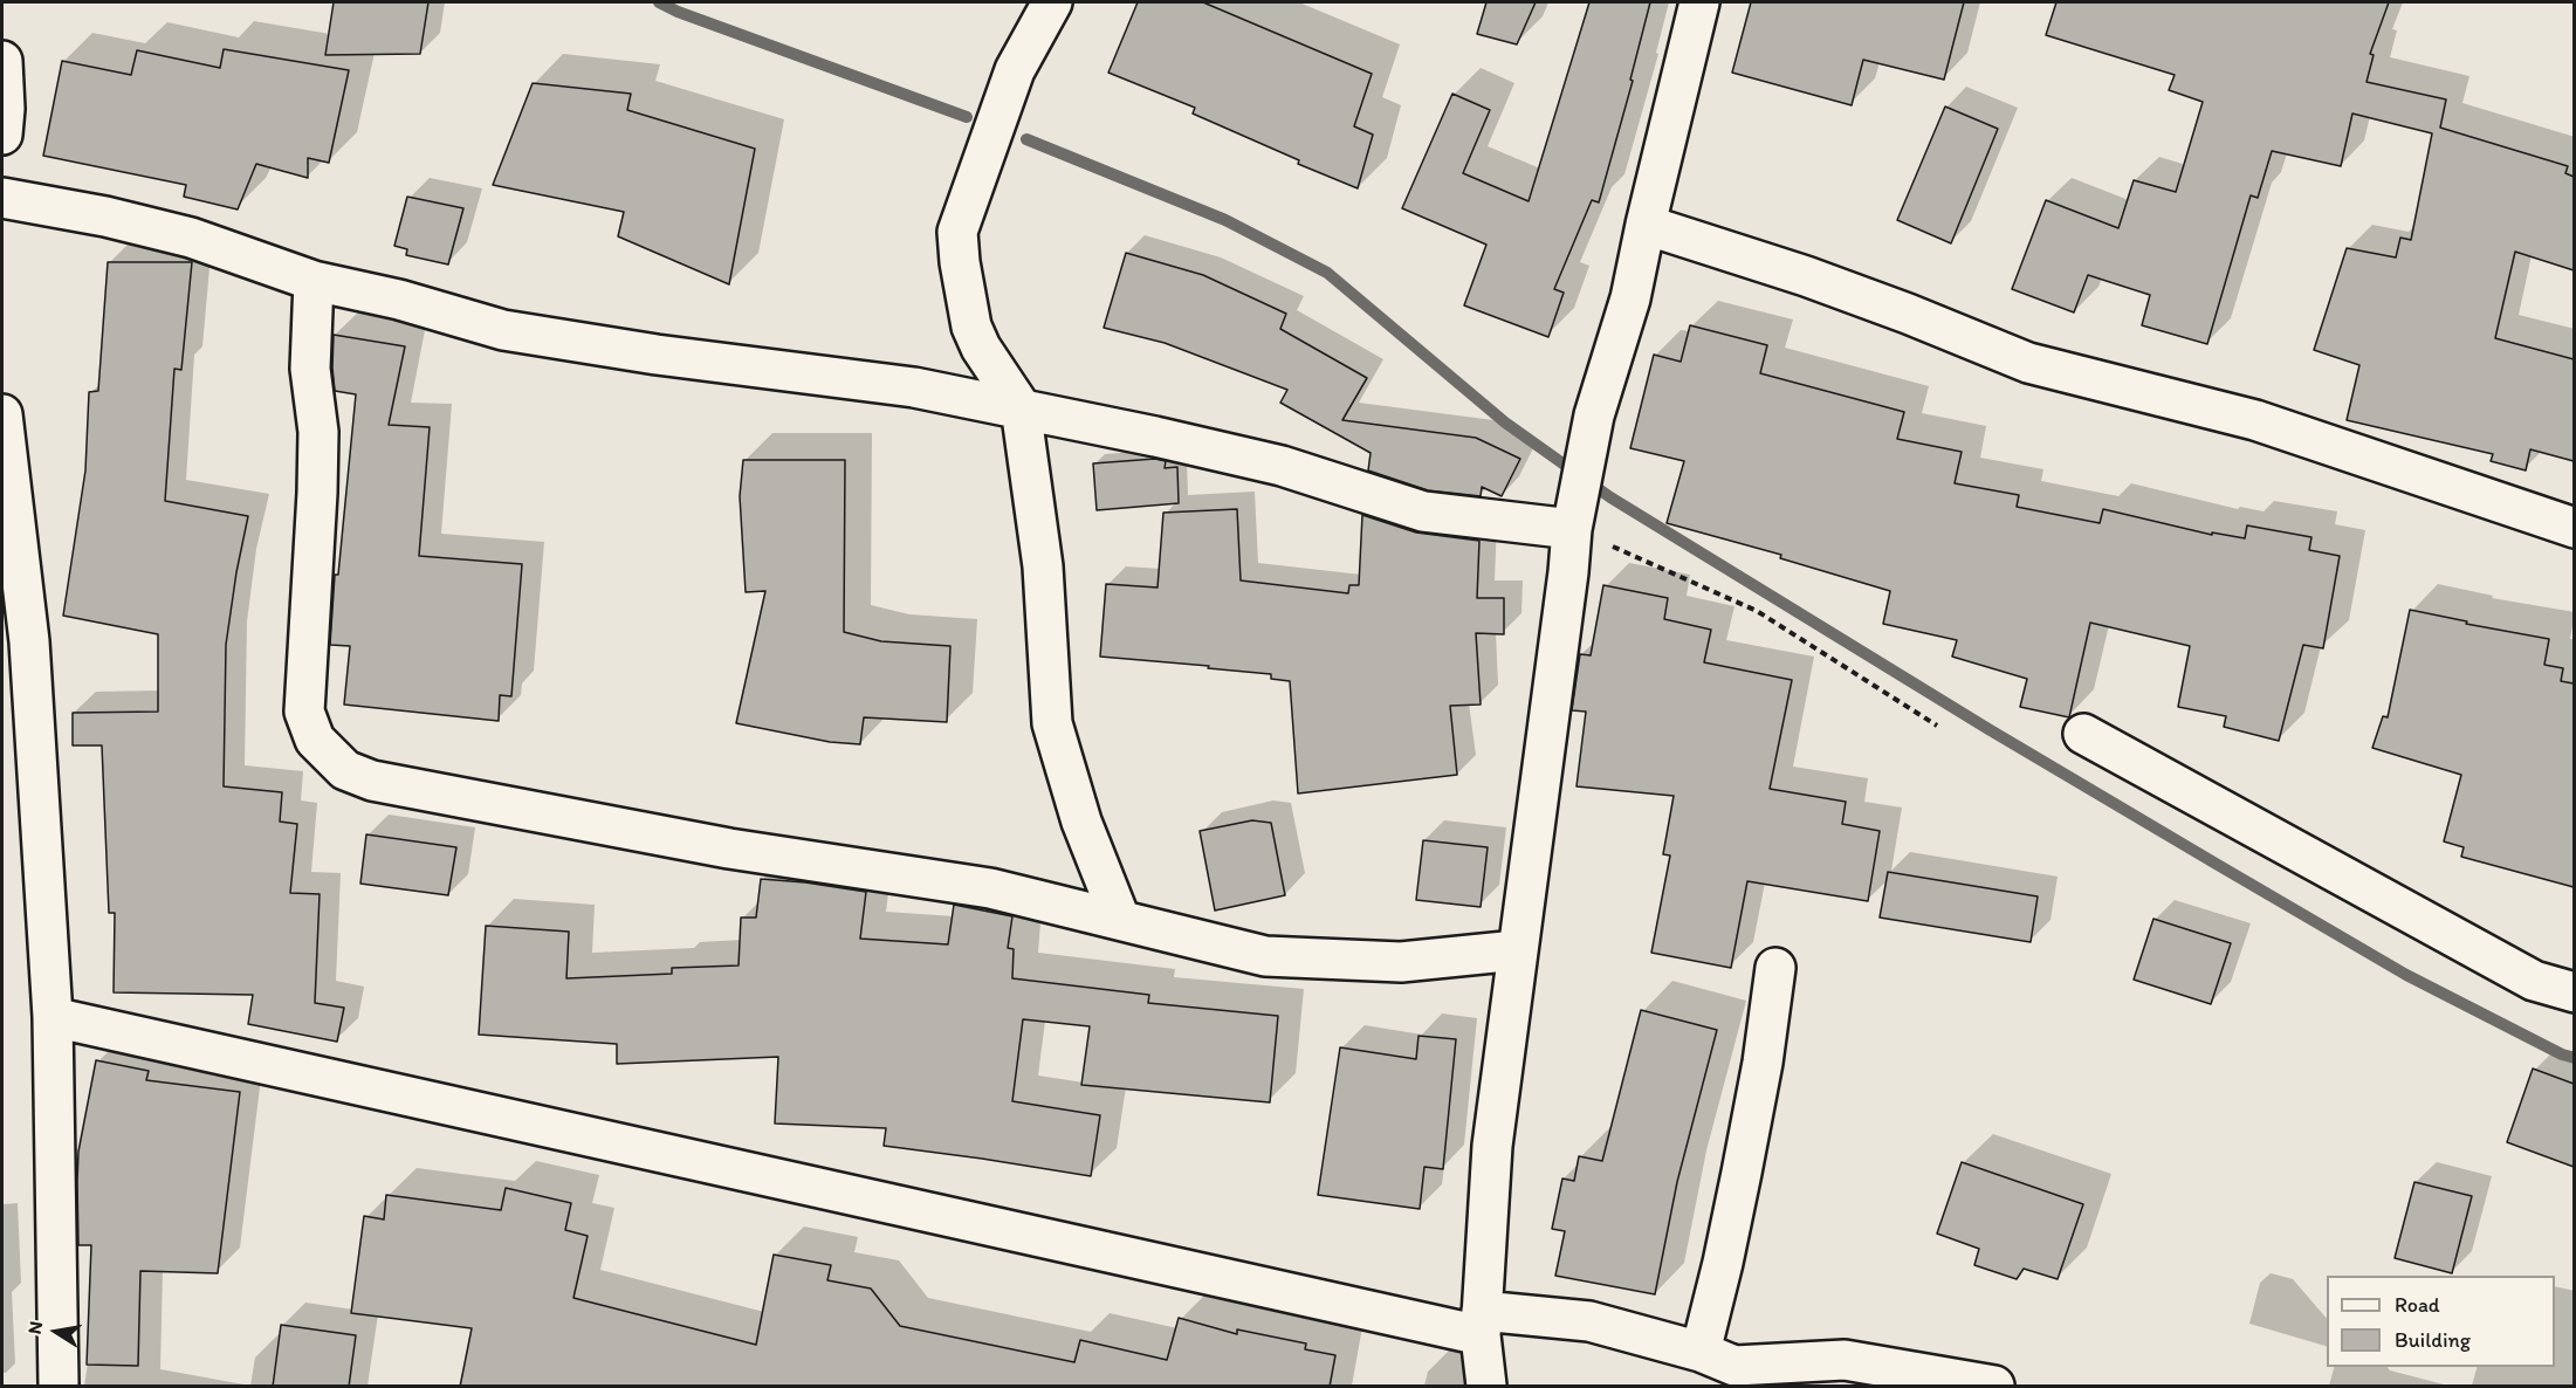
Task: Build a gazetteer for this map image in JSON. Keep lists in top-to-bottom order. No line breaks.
{"legend":["Road","Building"],"north":"left"}
